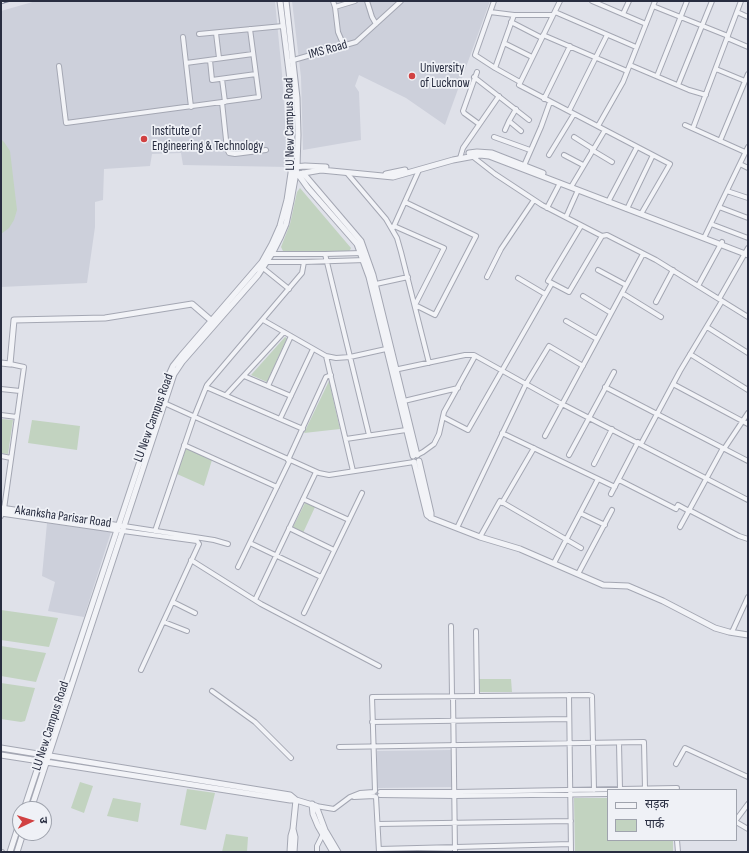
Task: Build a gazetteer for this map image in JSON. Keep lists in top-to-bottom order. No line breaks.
{"streets":{"street":["IMS Road","LU New Campus Road","Akanksha Parisar Road"]},"crossings":[["IMS Road","LU New Campus Road"],["LU New Campus Road","Akanksha Parisar Road"]],"places":["University of Lucknow","Institute of Engineering & Technology"],"legend":["सड़क","पार्क"],"north":"right"}
